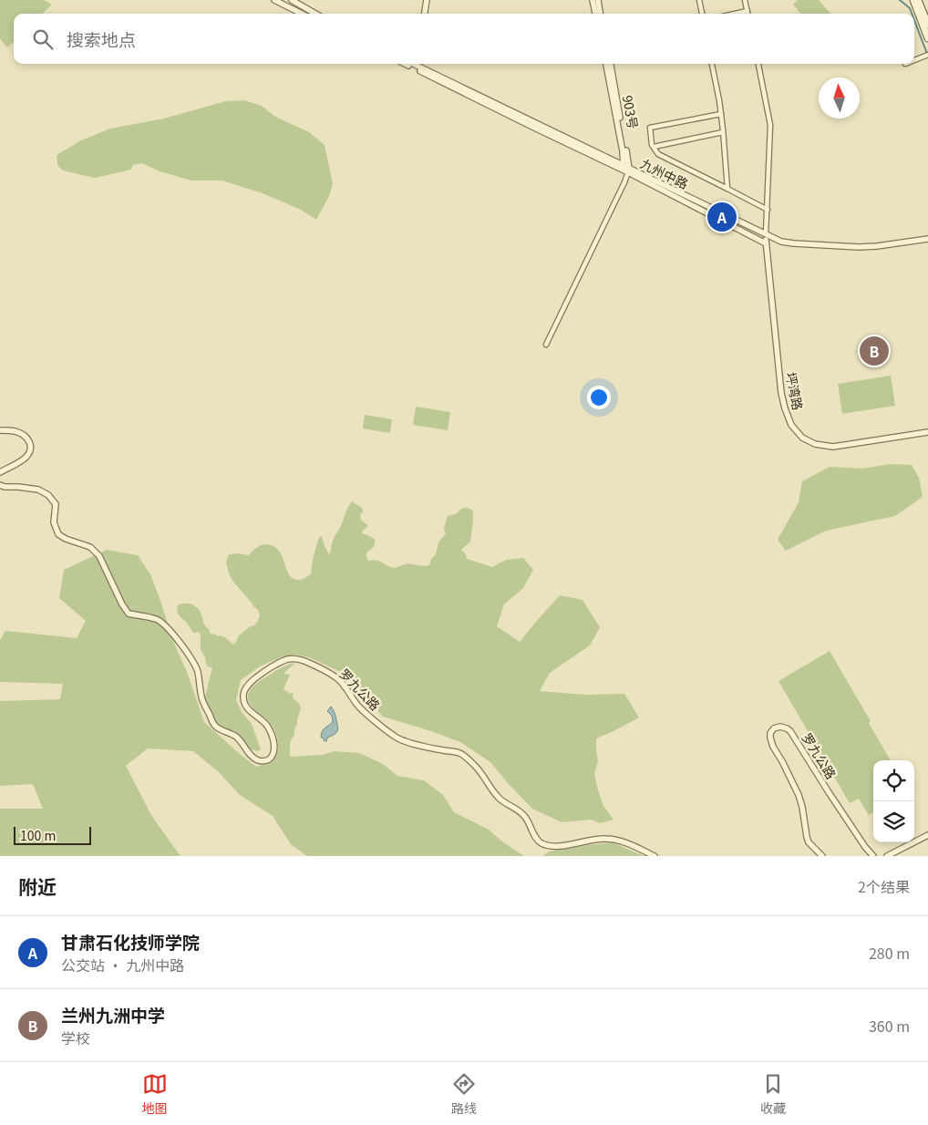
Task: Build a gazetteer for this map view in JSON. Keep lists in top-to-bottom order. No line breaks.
{"streets":{"street":["903号","九州中路","坪湾路","罗九公路"]},"crossings":[["903号","九州中路"],["九州中路","坪湾路"]],"scale_bar":"100 m","north":"top","page":{"search":"搜索地点","pins":["A","B"],"scale":"100 m","heading":["附近","2个结果"],"list":[{"mark":"A","name":"甘肃石化技师学院","note":"公交站 · 九州中路","value":"280 m"},{"mark":"B","name":"兰州九洲中学","note":"学校","value":"360 m"}],"nav":["地图","路线","收藏"]}}
